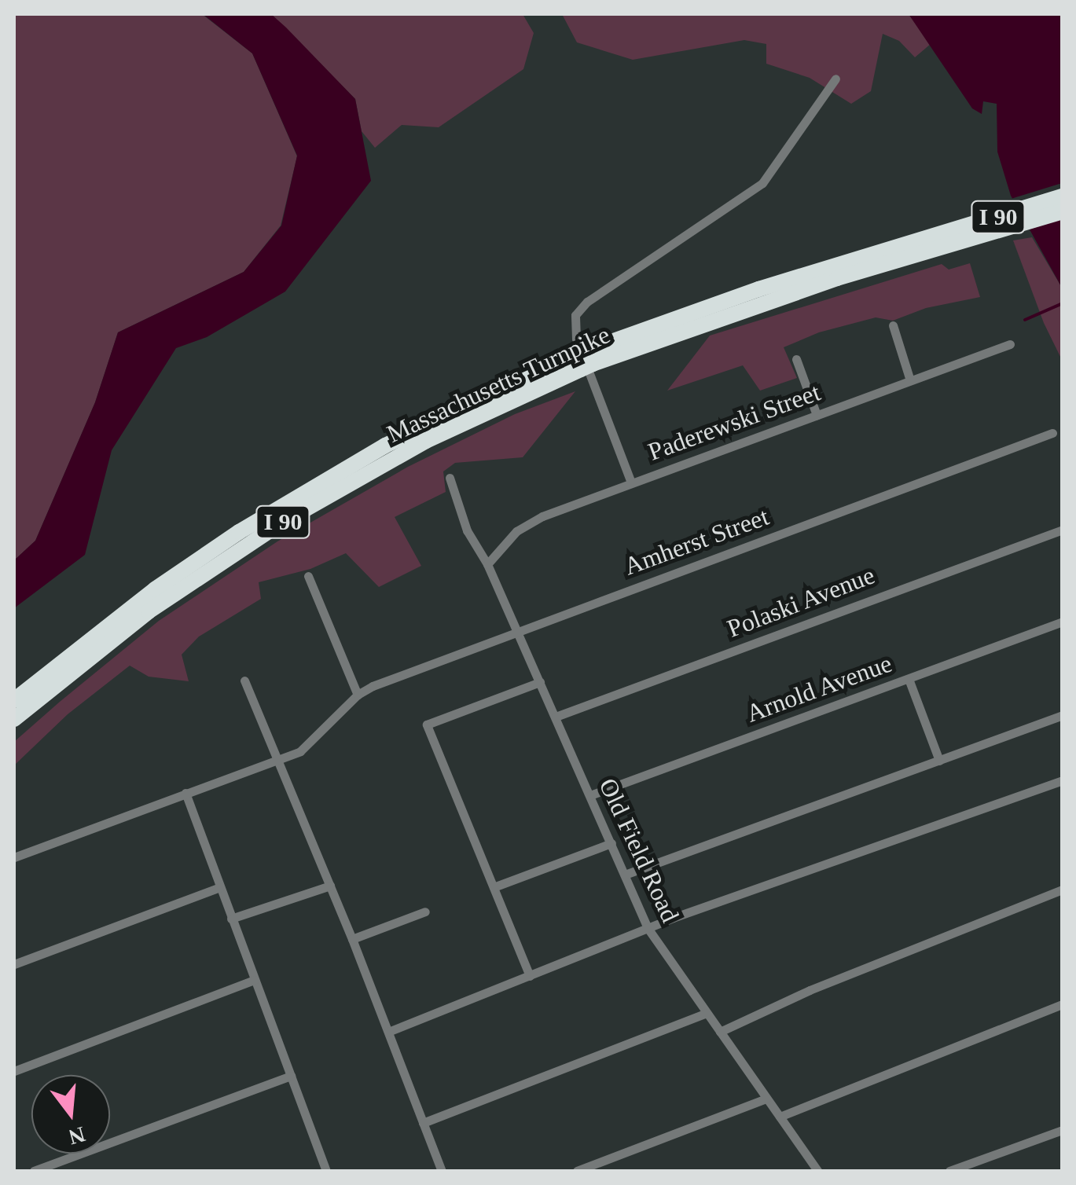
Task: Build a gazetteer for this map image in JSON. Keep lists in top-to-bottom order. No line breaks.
{"streets":{"highway":["I 90","Massachusetts Turnpike"],"street":["Paderewski Street","Amherst Street","Polaski Avenue","Arnold Avenue","Old Field Road"]},"crossings":[["Paderewski Street","Old Field Road"],["Amherst Street","Old Field Road"],["Polaski Avenue","Old Field Road"],["Arnold Avenue","Old Field Road"]],"north":"bottom"}
